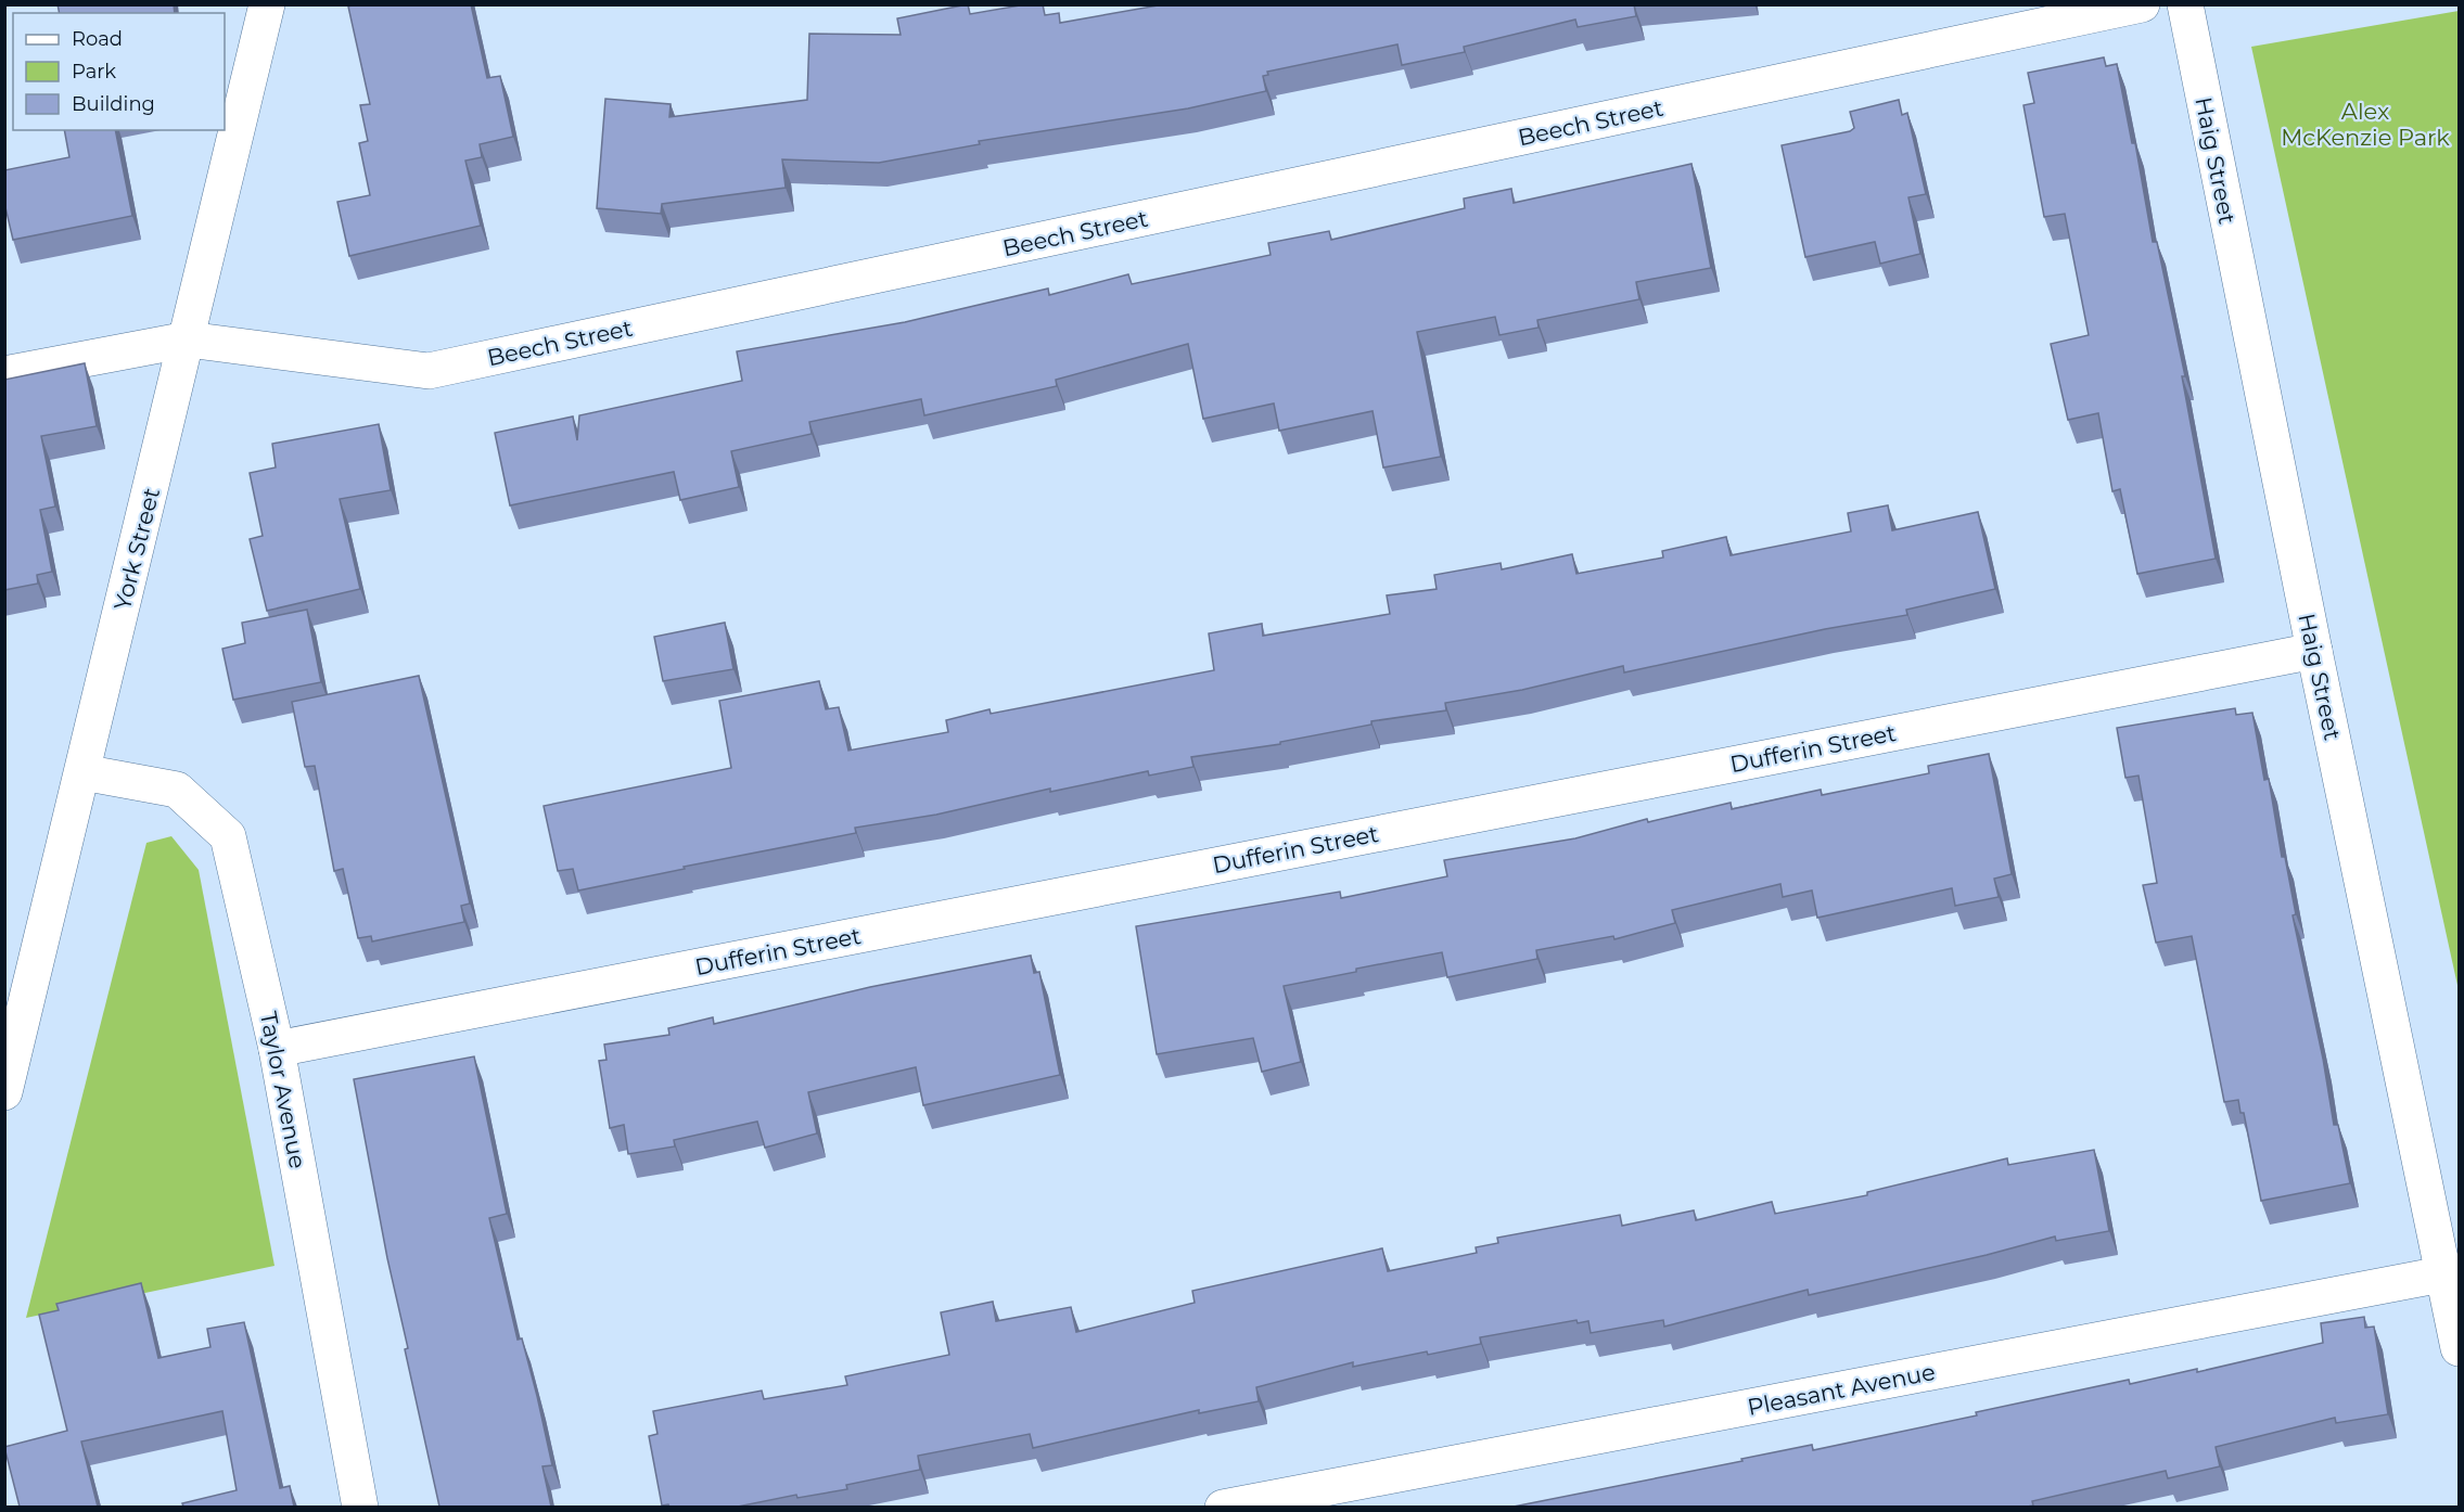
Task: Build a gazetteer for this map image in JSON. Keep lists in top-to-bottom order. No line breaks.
{"streets":{"street":["Beech Street","Haig Street","York Street","Dufferin Street","Taylor Avenue","Pleasant Avenue"]},"crossings":[["Beech Street","York Street"],["Haig Street","Dufferin Street"],["Haig Street","Pleasant Avenue"],["York Street","Taylor Avenue"],["Dufferin Street","Taylor Avenue"]],"parks":["Alex McKenzie Park"],"legend":["Road","Park","Building"]}
